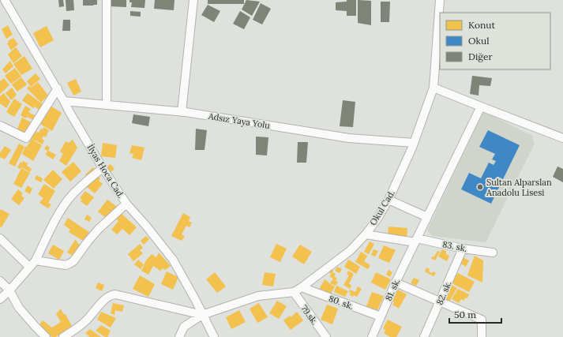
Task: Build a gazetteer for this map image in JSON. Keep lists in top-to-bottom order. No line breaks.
{"streets":{"street":["Adsız Yaya Yolu","İlyas Hoca Cad.","Okul Cad.","83. sk.","81. sk.","82. sk.","80. sk.","79.sk."]},"crossings":[["Adsız Yaya Yolu","İlyas Hoca Cad."],["Adsız Yaya Yolu","Okul Cad."],["İlyas Hoca Cad.","Okul Cad."],["Okul Cad.","83. sk."],["Okul Cad.","80. sk."],["Okul Cad.","79.sk."],["83. sk.","81. sk."],["83. sk.","82. sk."],["81. sk.","80. sk."]],"places":["Sultan Alparslan Anadolu Lisesi"],"legend":["Konut","Okul","Diğer"],"scale_bar":"50 m"}
